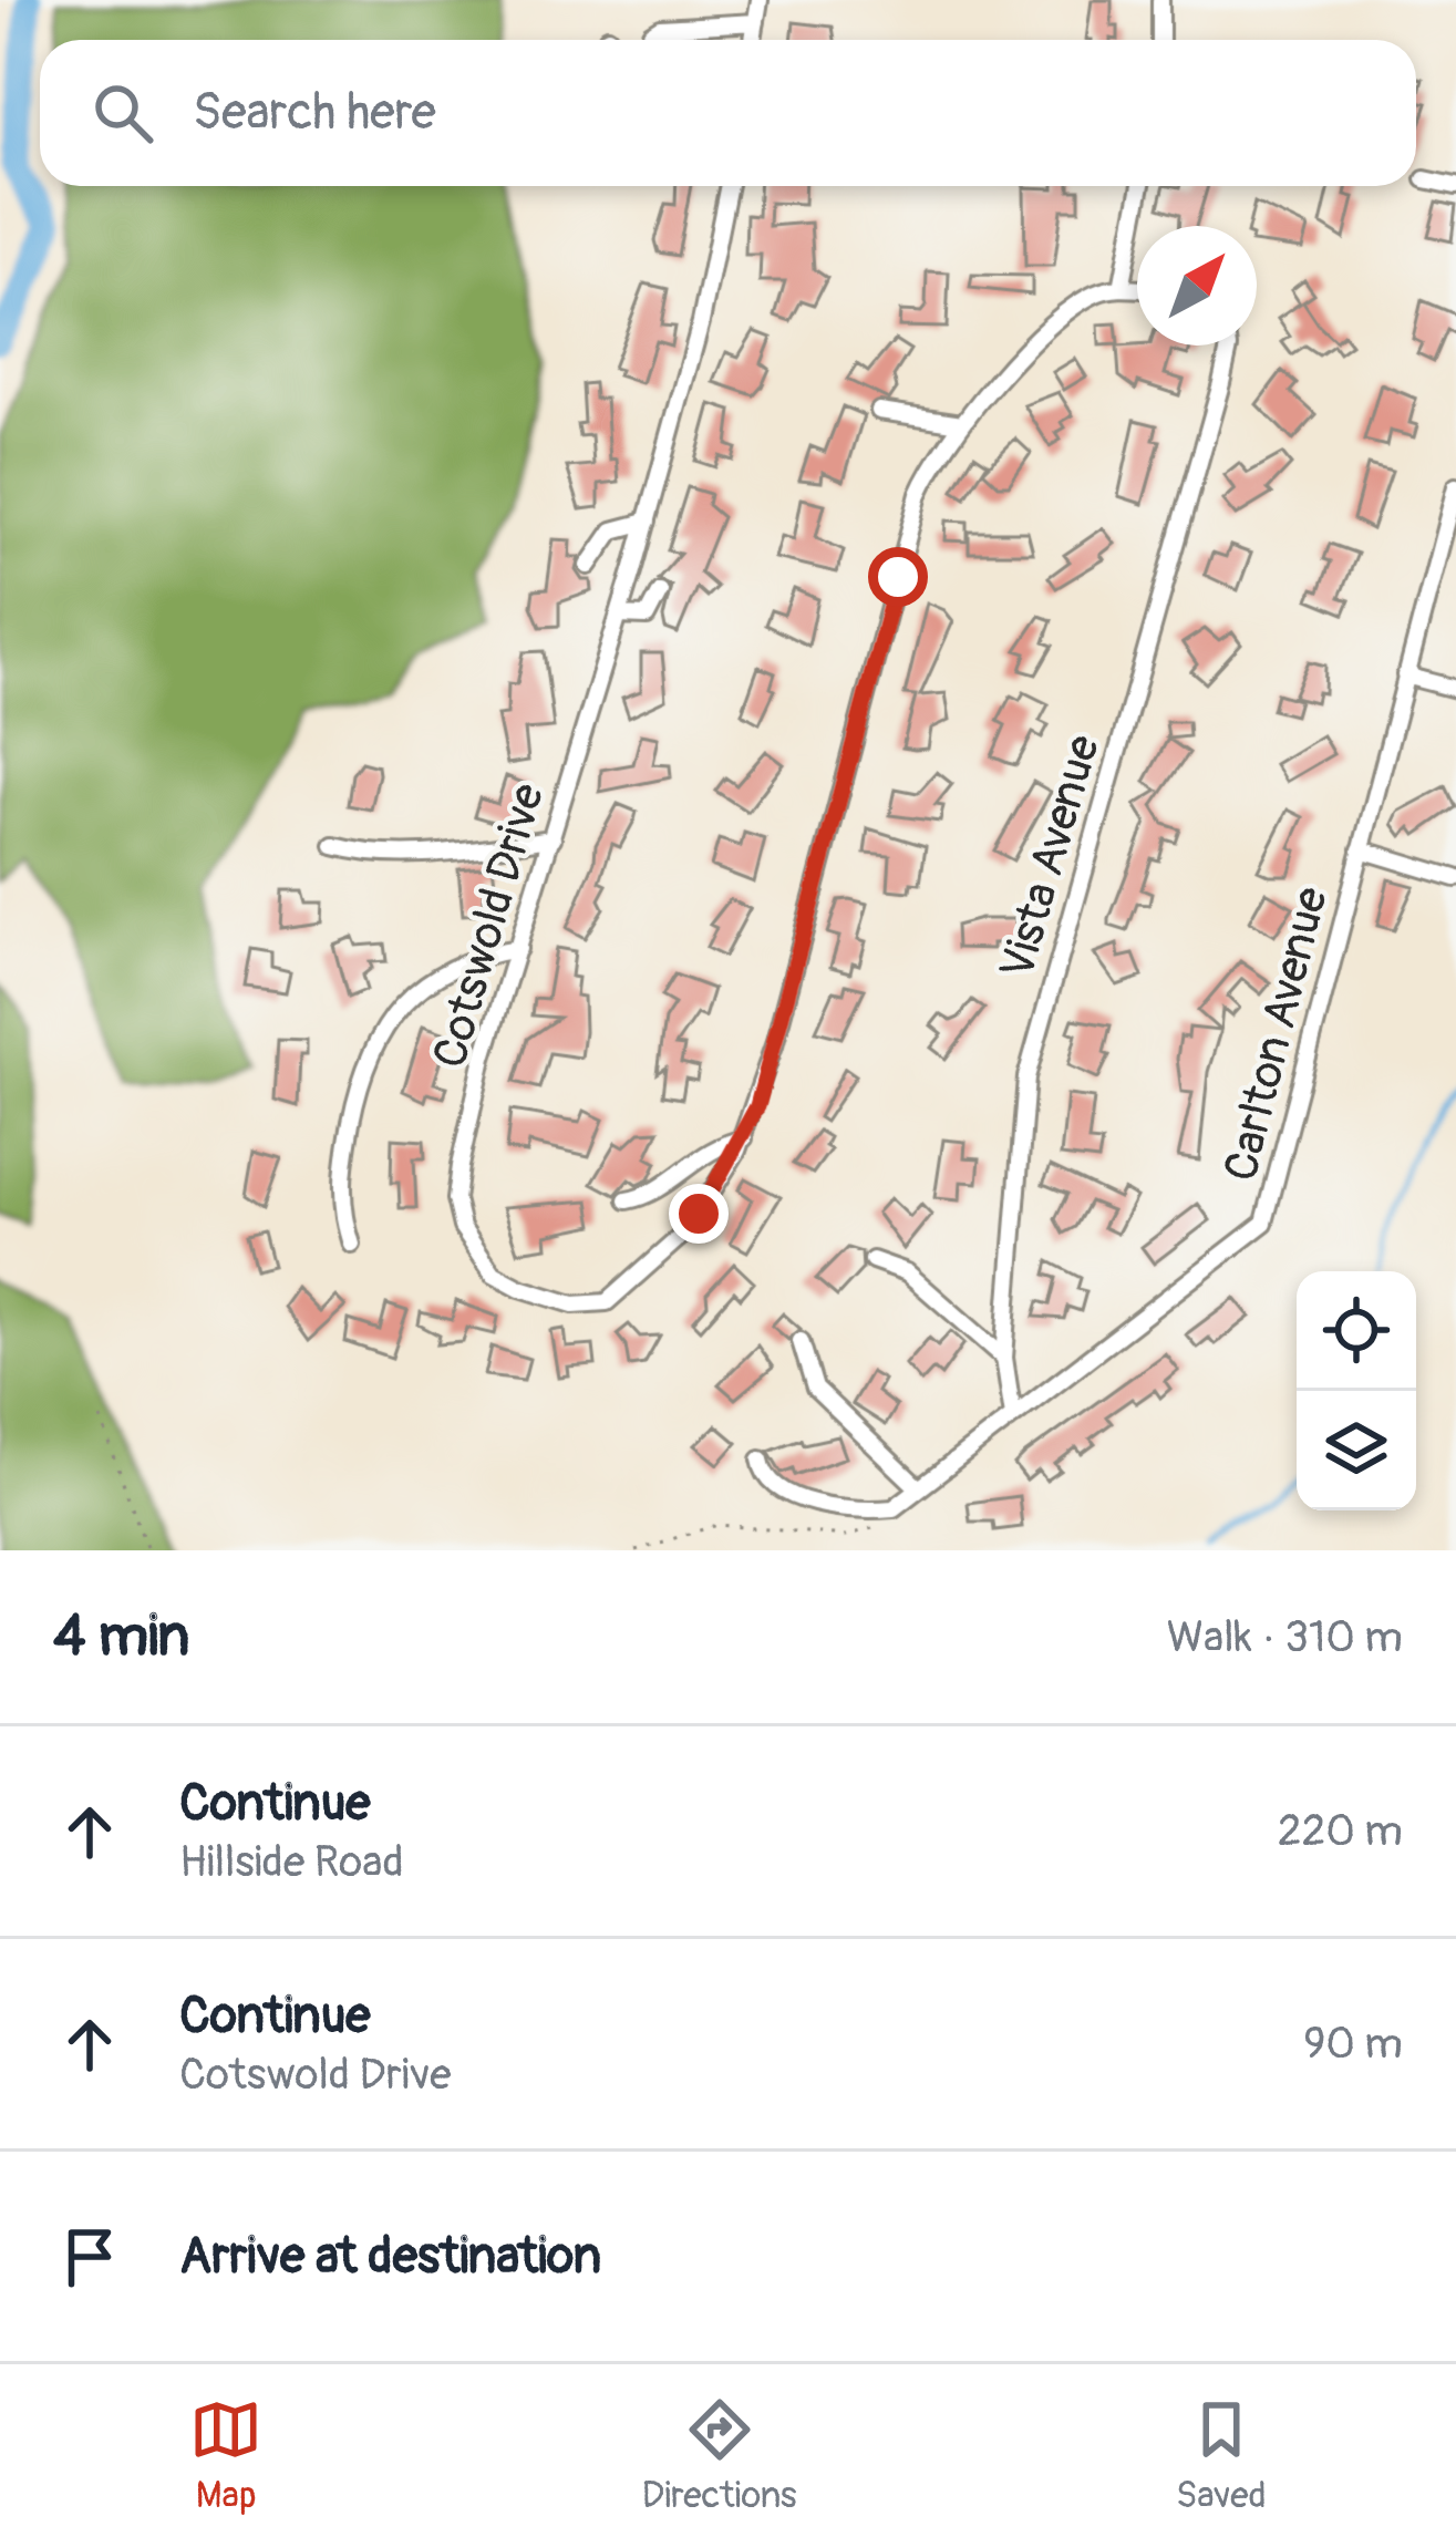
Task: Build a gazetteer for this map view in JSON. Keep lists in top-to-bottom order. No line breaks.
{"streets":{"street":["Vista Avenue","Cotswold Drive","Carlton Avenue"]},"crossings":[["Vista Avenue","Carlton Avenue"]],"north":"top right","page":{"search":"Search here","heading":["4 min","Walk · 310 m"],"list":[["Continue","Hillside Road","220 m"],["Continue","Cotswold Drive","90 m"],"Arrive at destination"],"nav":["Map","Directions","Saved"]}}
